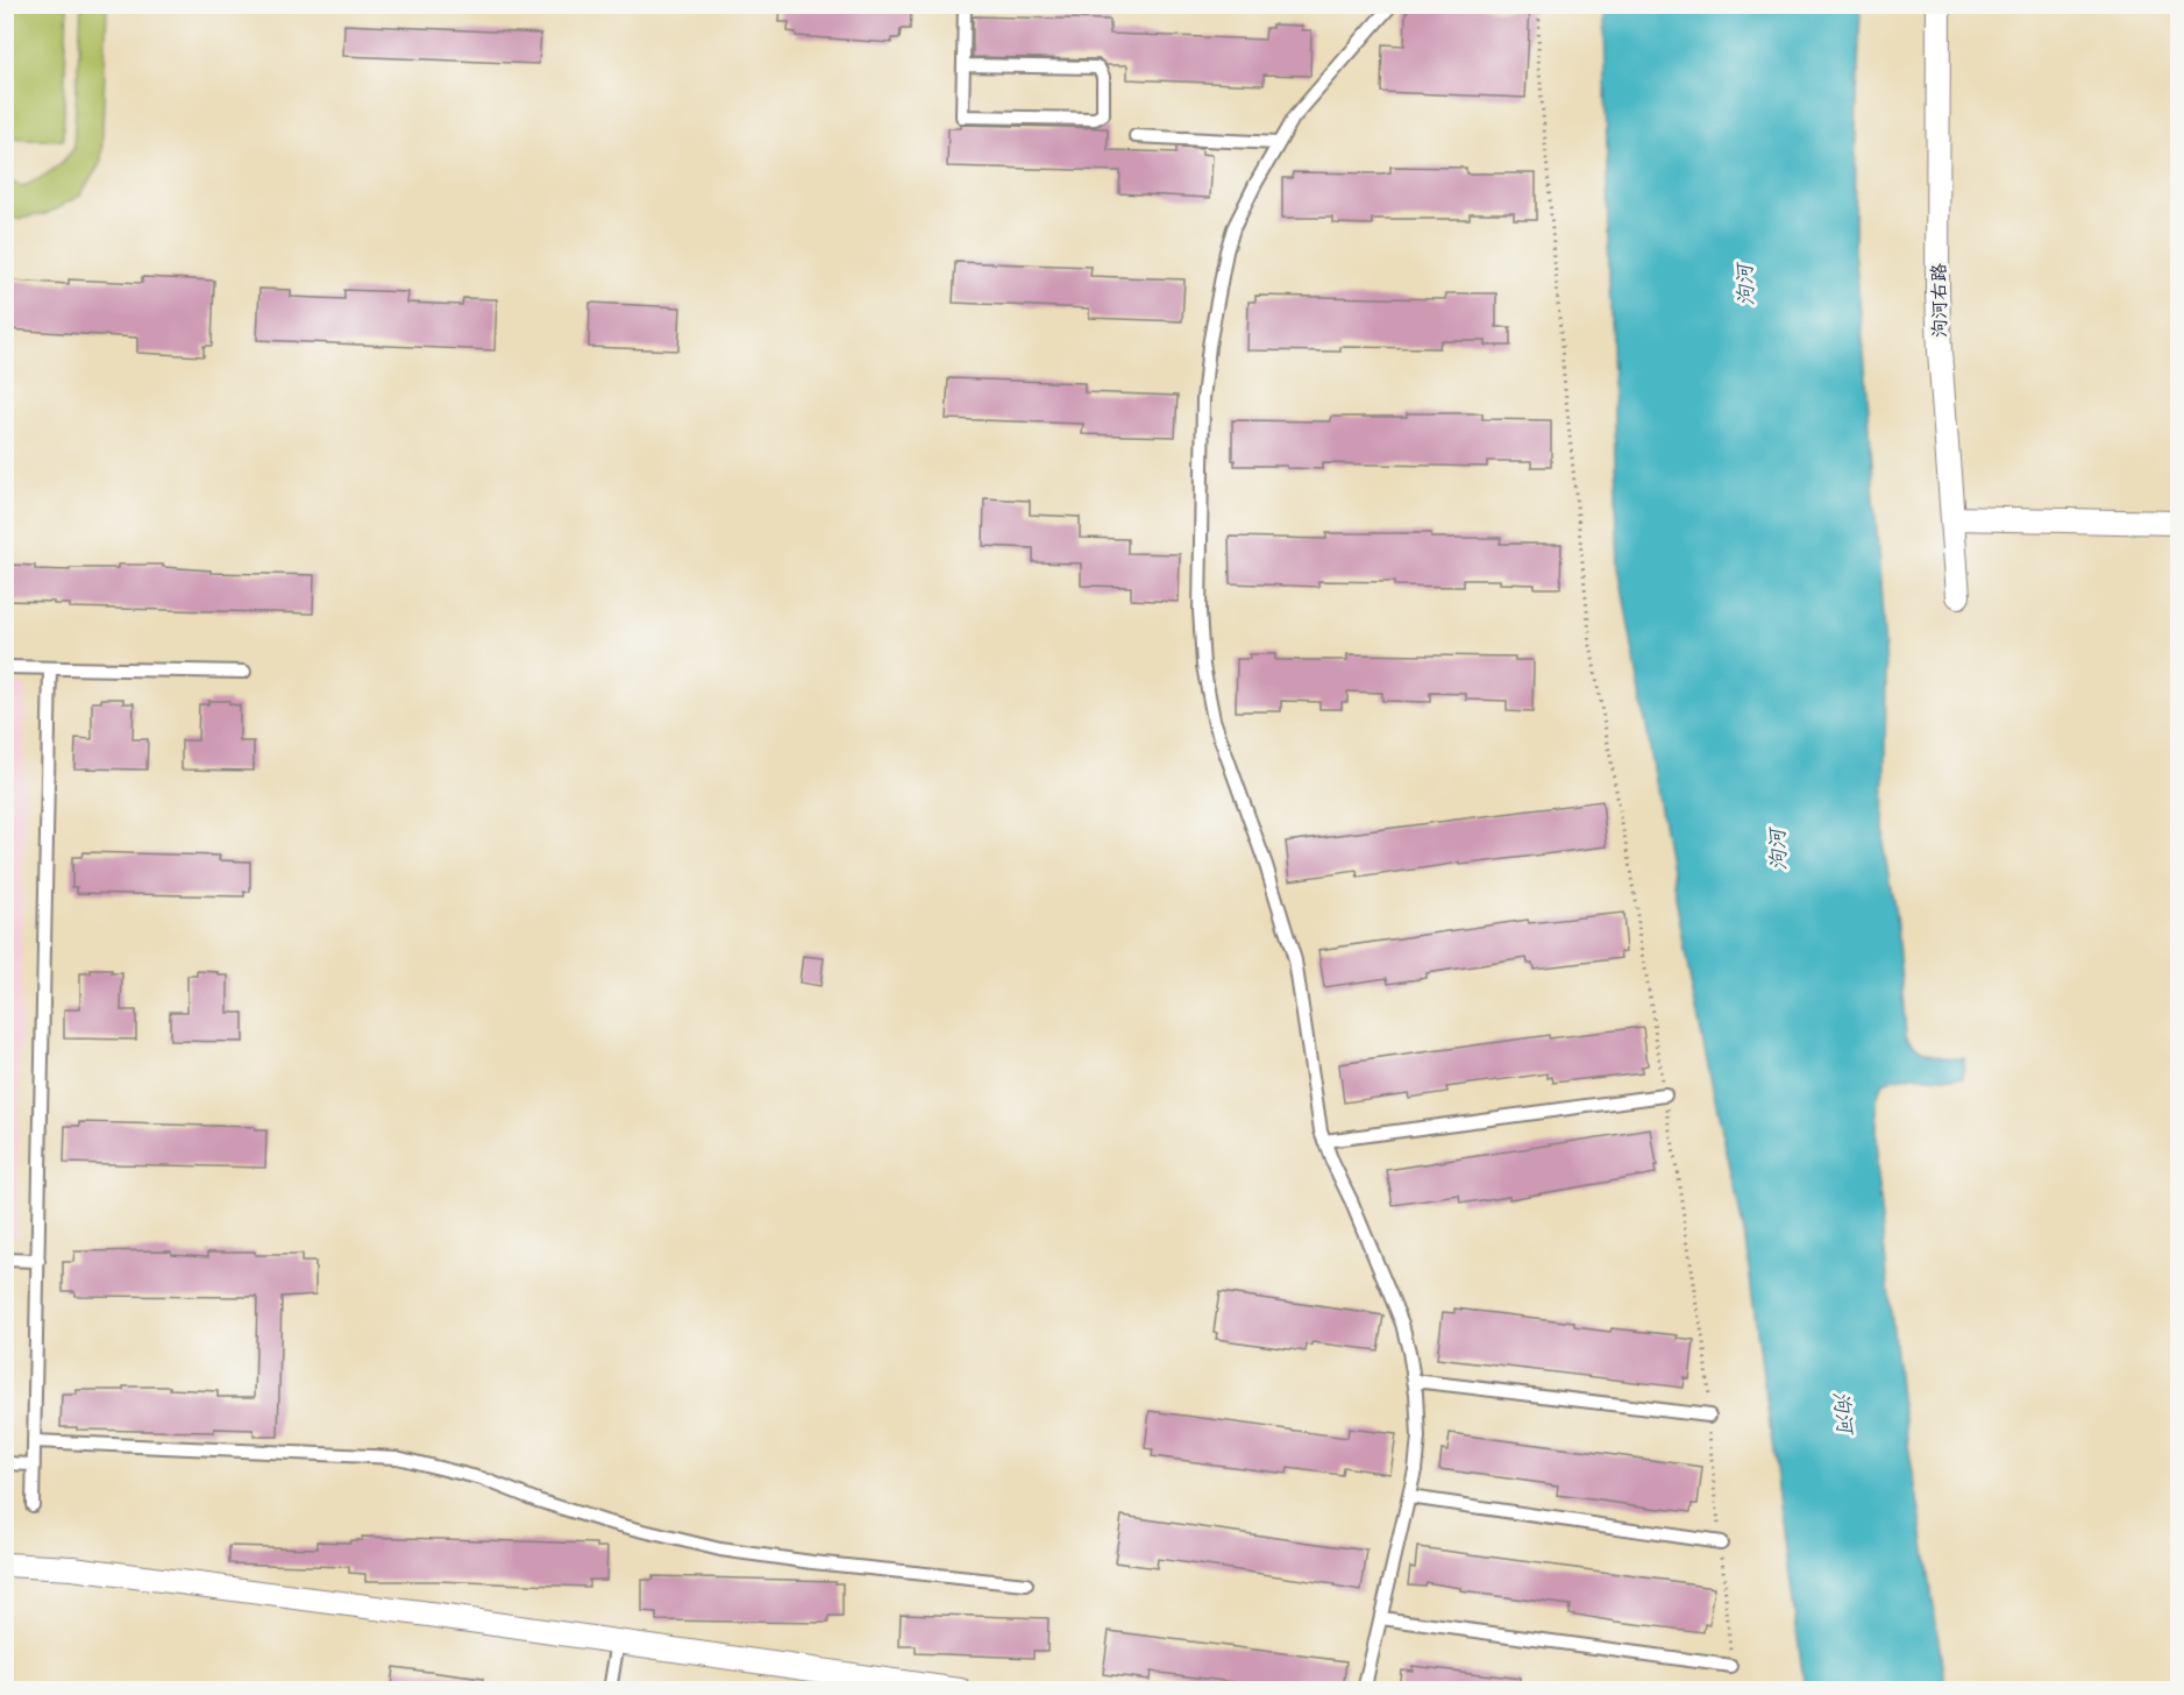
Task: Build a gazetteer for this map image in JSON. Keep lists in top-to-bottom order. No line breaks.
{"streets":{"street":["泃河右路"]},"water":["泃河"]}
